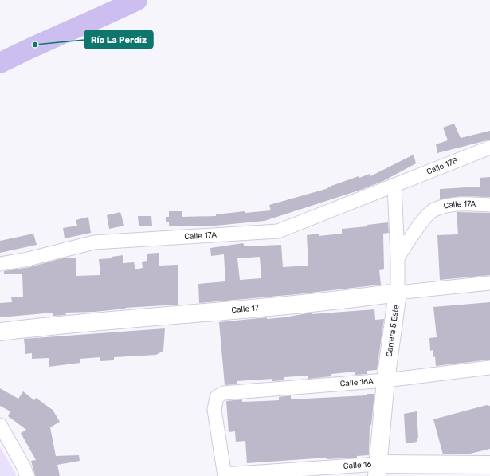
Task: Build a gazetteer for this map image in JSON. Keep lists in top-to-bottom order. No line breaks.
{"streets":{"main road":["Calle 17","Carrera 5 Este","Calle 16"],"street":["Calle 17B","Calle 17A","Calle 16A"]},"crossings":[["Calle 17B","Calle 17A"],["Calle 17B","Carrera 5 Este"],["Calle 17A","Carrera 5 Este"],["Calle 17","Carrera 5 Este"],["Carrera 5 Este","Calle 16A"],["Carrera 5 Este","Calle 16"],["Calle 16A","Calle 16"]],"places":["Río La Perdiz"]}
